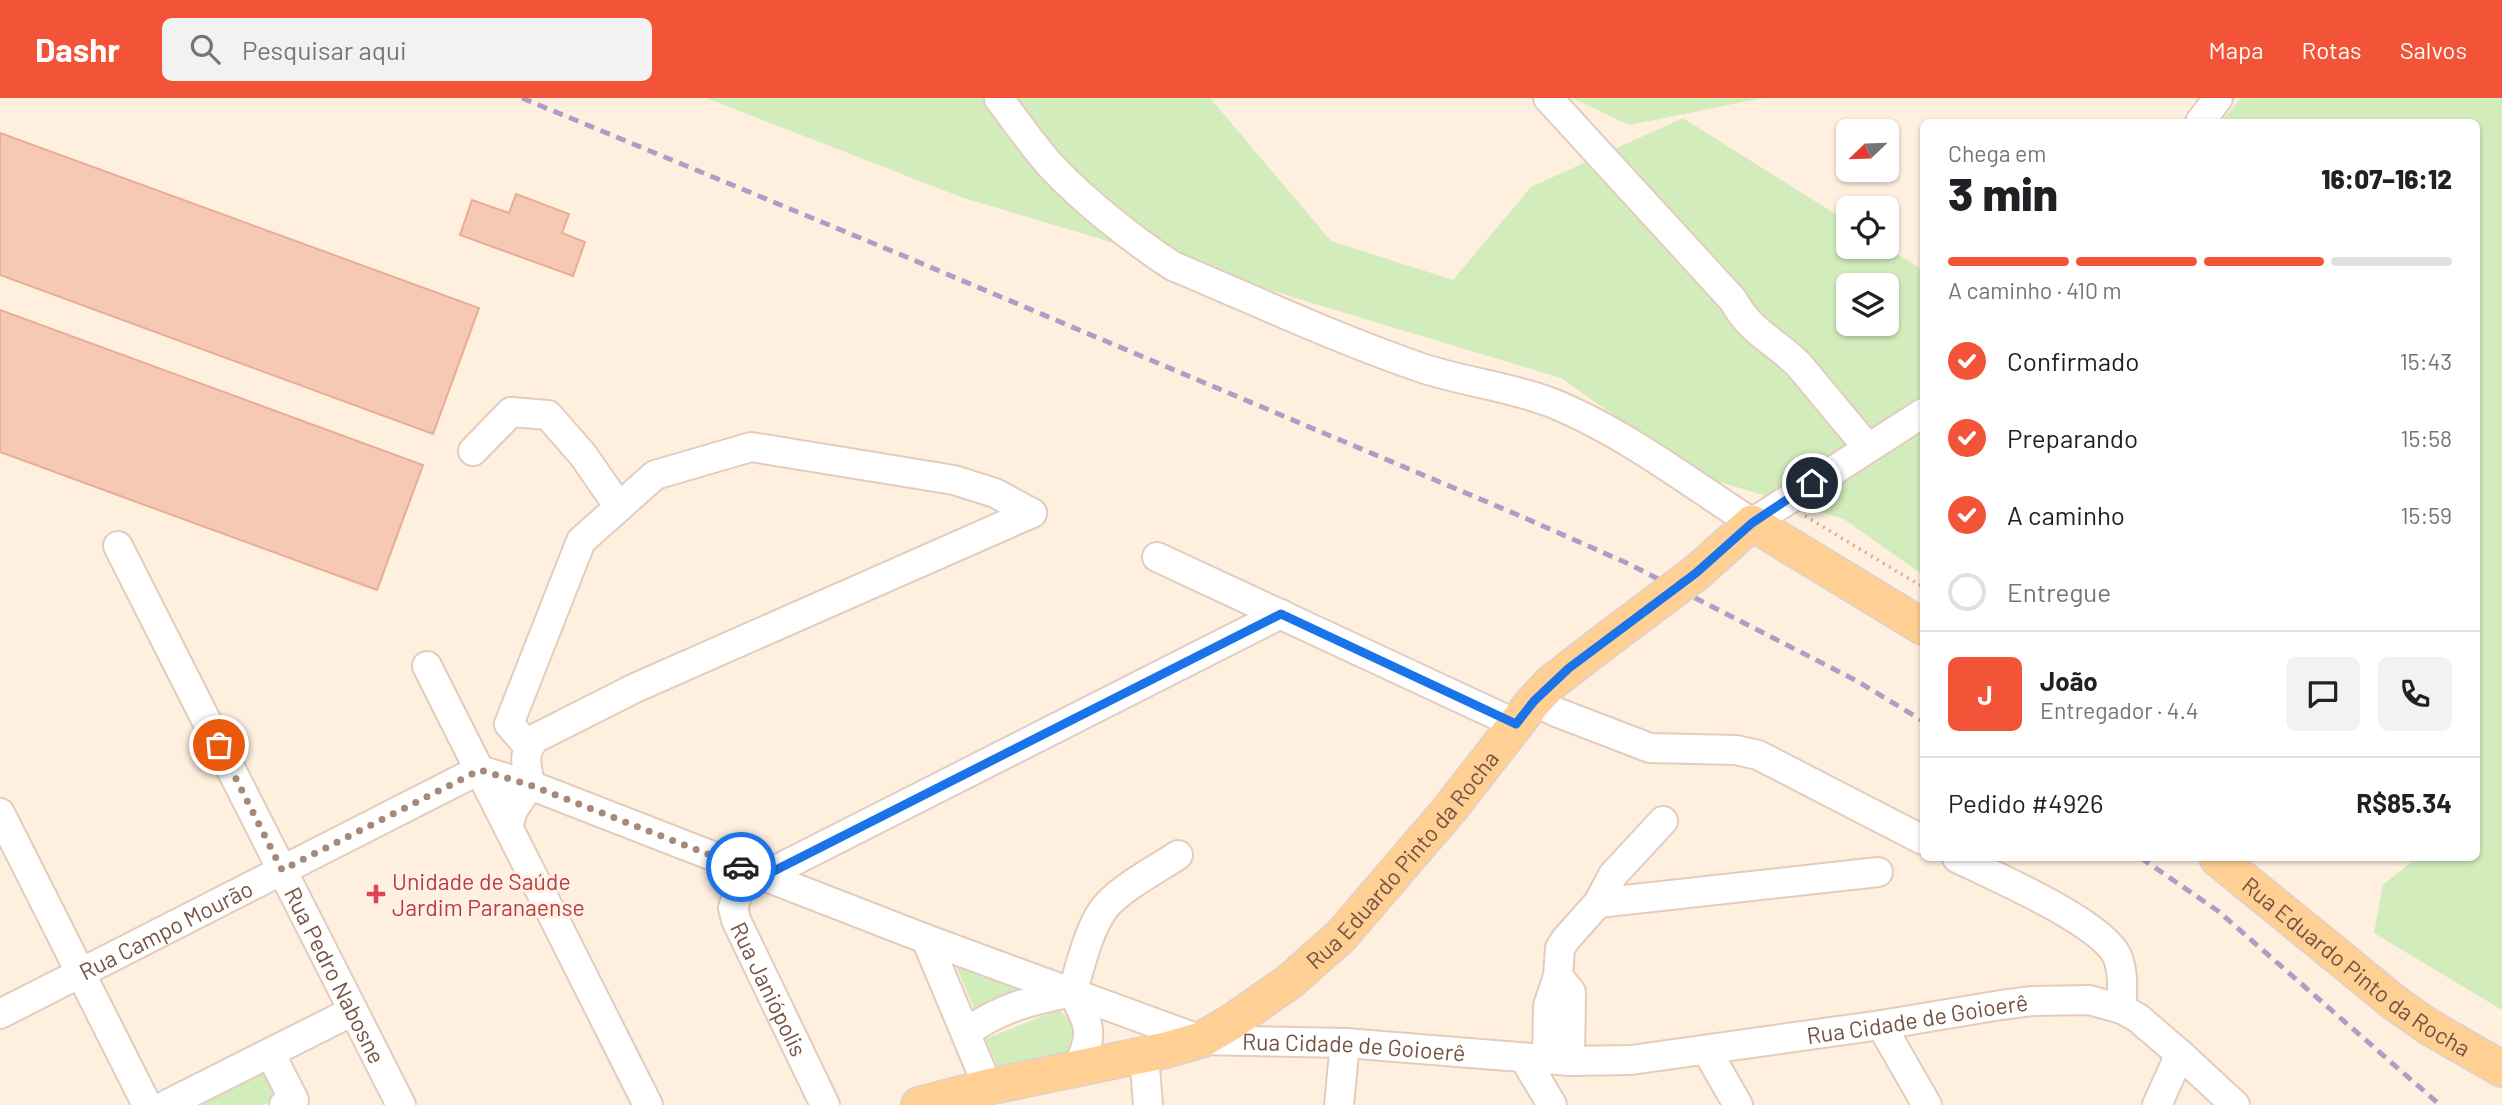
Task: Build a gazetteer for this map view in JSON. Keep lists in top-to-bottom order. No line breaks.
{"streets":{"main road":["Rua Eduardo Pinto da Rocha"],"street":["Rua Campo Mourão","Rua Pedro Nabosne","Rua Janiópolis","Rua Cidade de Goioerê"]},"crossings":[["Rua Eduardo Pinto da Rocha","Rua Cidade de Goioerê"],["Rua Campo Mourão","Rua Pedro Nabosne"],["Rua Campo Mourão","Rua Cidade de Goioerê"],["Rua Janiópolis","Rua Cidade de Goioerê"]],"places":{"health":["Unidade de Saúde Jardim Paranaense"]},"north":"bottom left","page":{"header":"Dashr","search":"Pesquisar aqui","nav":["Mapa","Rotas","Salvos"],"heading":["3 min","Chega em","16:07–16:12"],"panel":["João","Entregador · 4.4","Pedido #4926","R$85.34"],"bar":"A caminho · 410 m","list":[["Confirmado","15:43"],["Preparando","15:58"],["A caminho","15:59"],"Entregue"],"round":"J"}}
